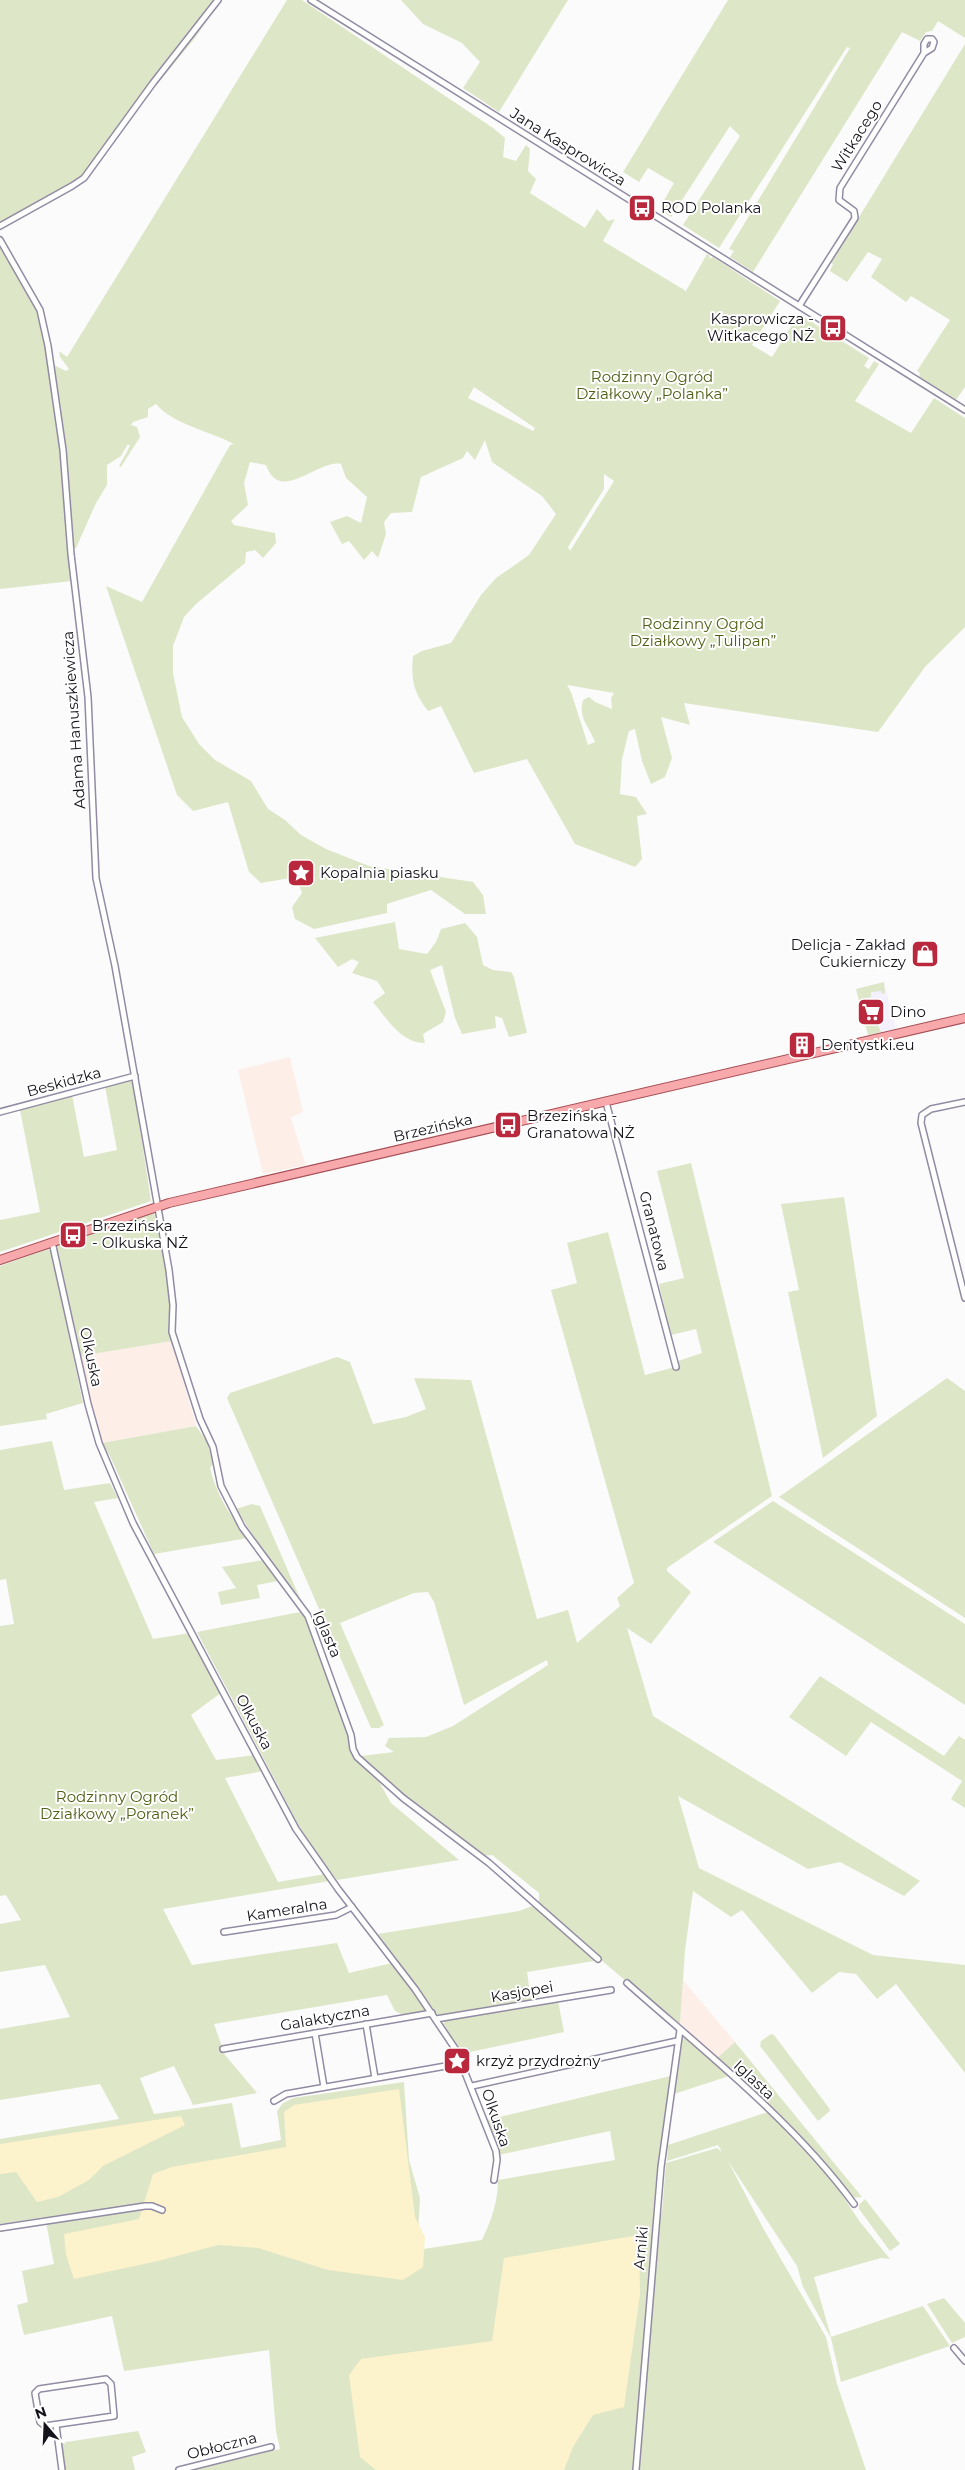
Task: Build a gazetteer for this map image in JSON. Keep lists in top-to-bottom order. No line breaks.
{"streets":{"main road":["Brzezińska"],"street":["Witkacego","Jana Kasprowicza","Adama Hanuszkiewicza","Beskidzka","Granatowa","Olkuska","Iglasta","Kameralna","Kasjopei","Galaktyczna","Arniki","Obłoczna"]},"crossings":[["Witkacego","Jana Kasprowicza"],["Adama Hanuszkiewicza","Beskidzka"],["Adama Hanuszkiewicza","Brzezińska"],["Adama Hanuszkiewicza","Iglasta"],["Brzezińska","Granatowa"],["Brzezińska","Olkuska"],["Brzezińska","Iglasta"],["Olkuska","Kameralna"],["Olkuska","Kasjopei"],["Olkuska","Galaktyczna"],["Iglasta","Arniki"]],"parks":["Rodzinny Ogród Działkowy „Polanka”","Rodzinny Ogród Działkowy „Tulipan”","Rodzinny Ogród Działkowy „Poranek”"],"places":{"bus stop":["ROD Polanka","Kasprowicza - Witkacego NŻ","Brzezińska - Granatowa NŻ","Brzezińska - Olkuska NŻ"],"place":["Kopalnia piasku","krzyż przydrożny"],"shop":["Delicja - Zakład Cukierniczy"],"supermarket":["Dino"],"building":["Dentystki.eu"]},"north":"top"}
